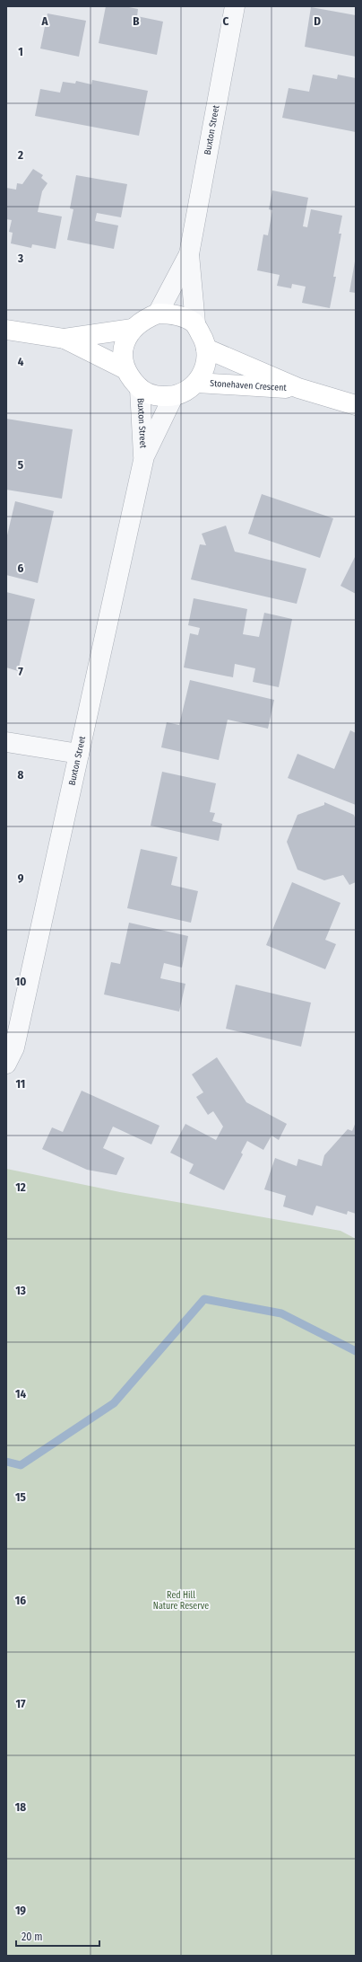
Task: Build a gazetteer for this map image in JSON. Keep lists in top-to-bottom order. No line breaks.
{"streets":{"street":["Buxton Street","Stonehaven Crescent"]},"crossings":[["Buxton Street","Stonehaven Crescent"]],"parks":["Red Hill Nature Reserve"],"scale_bar":"20 m","grid":{"columns":["A","B","C","D"],"rows":["1","2","3","4","5","6","7","8","9","10","11","12","13","14","15","16","17","18","19"]}}
